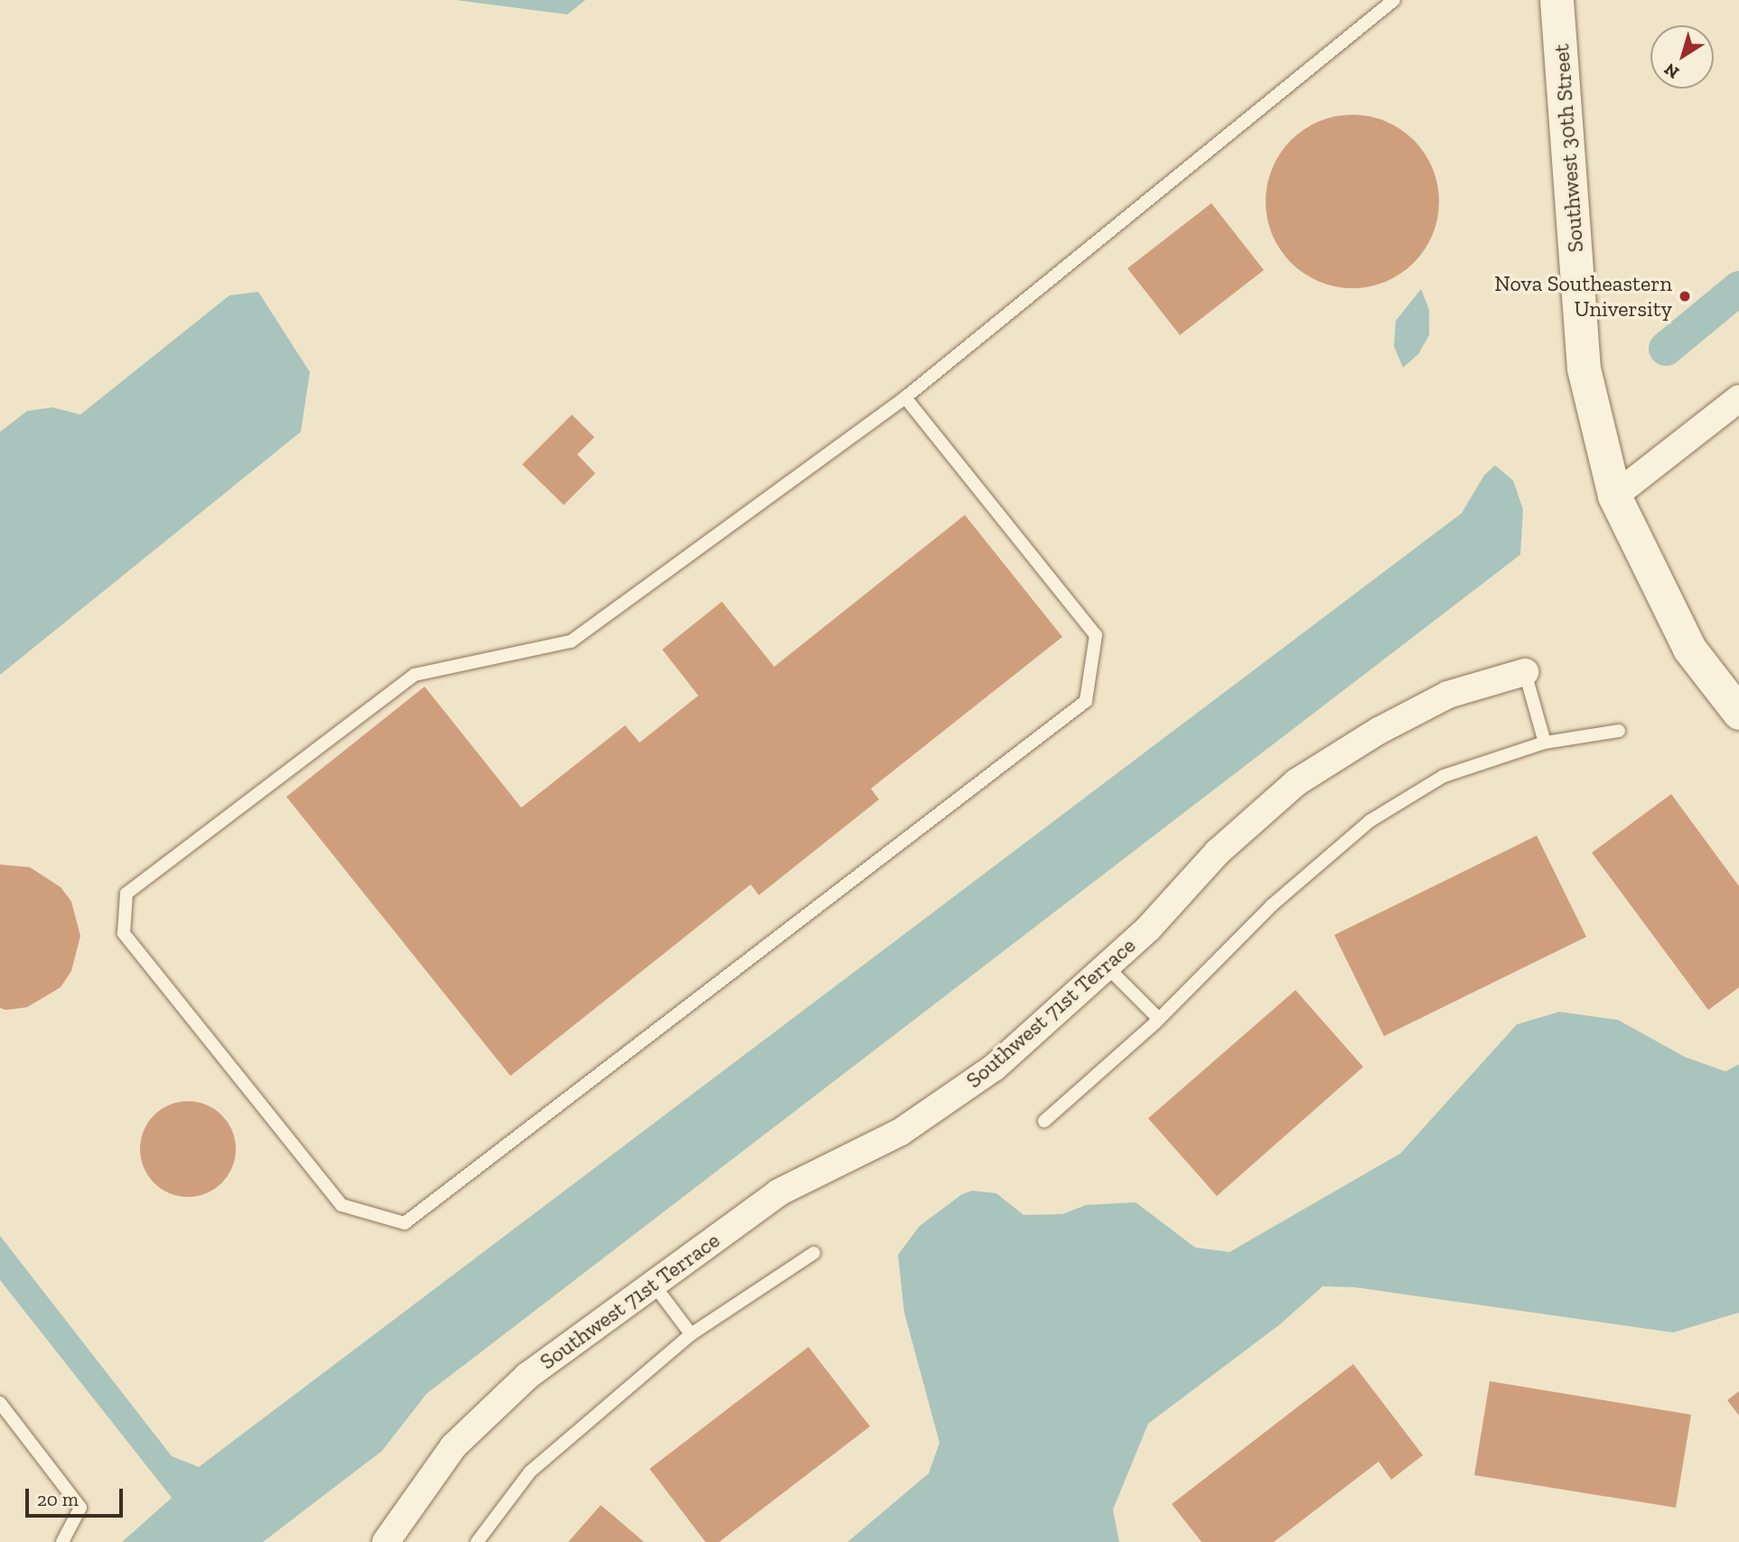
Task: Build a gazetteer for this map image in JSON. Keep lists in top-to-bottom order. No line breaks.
{"streets":{"street":["Southwest 30th Street","Southwest 71st Terrace"]},"places":["Nova Southeastern University"],"scale_bar":"20 m","north":"bottom left"}
